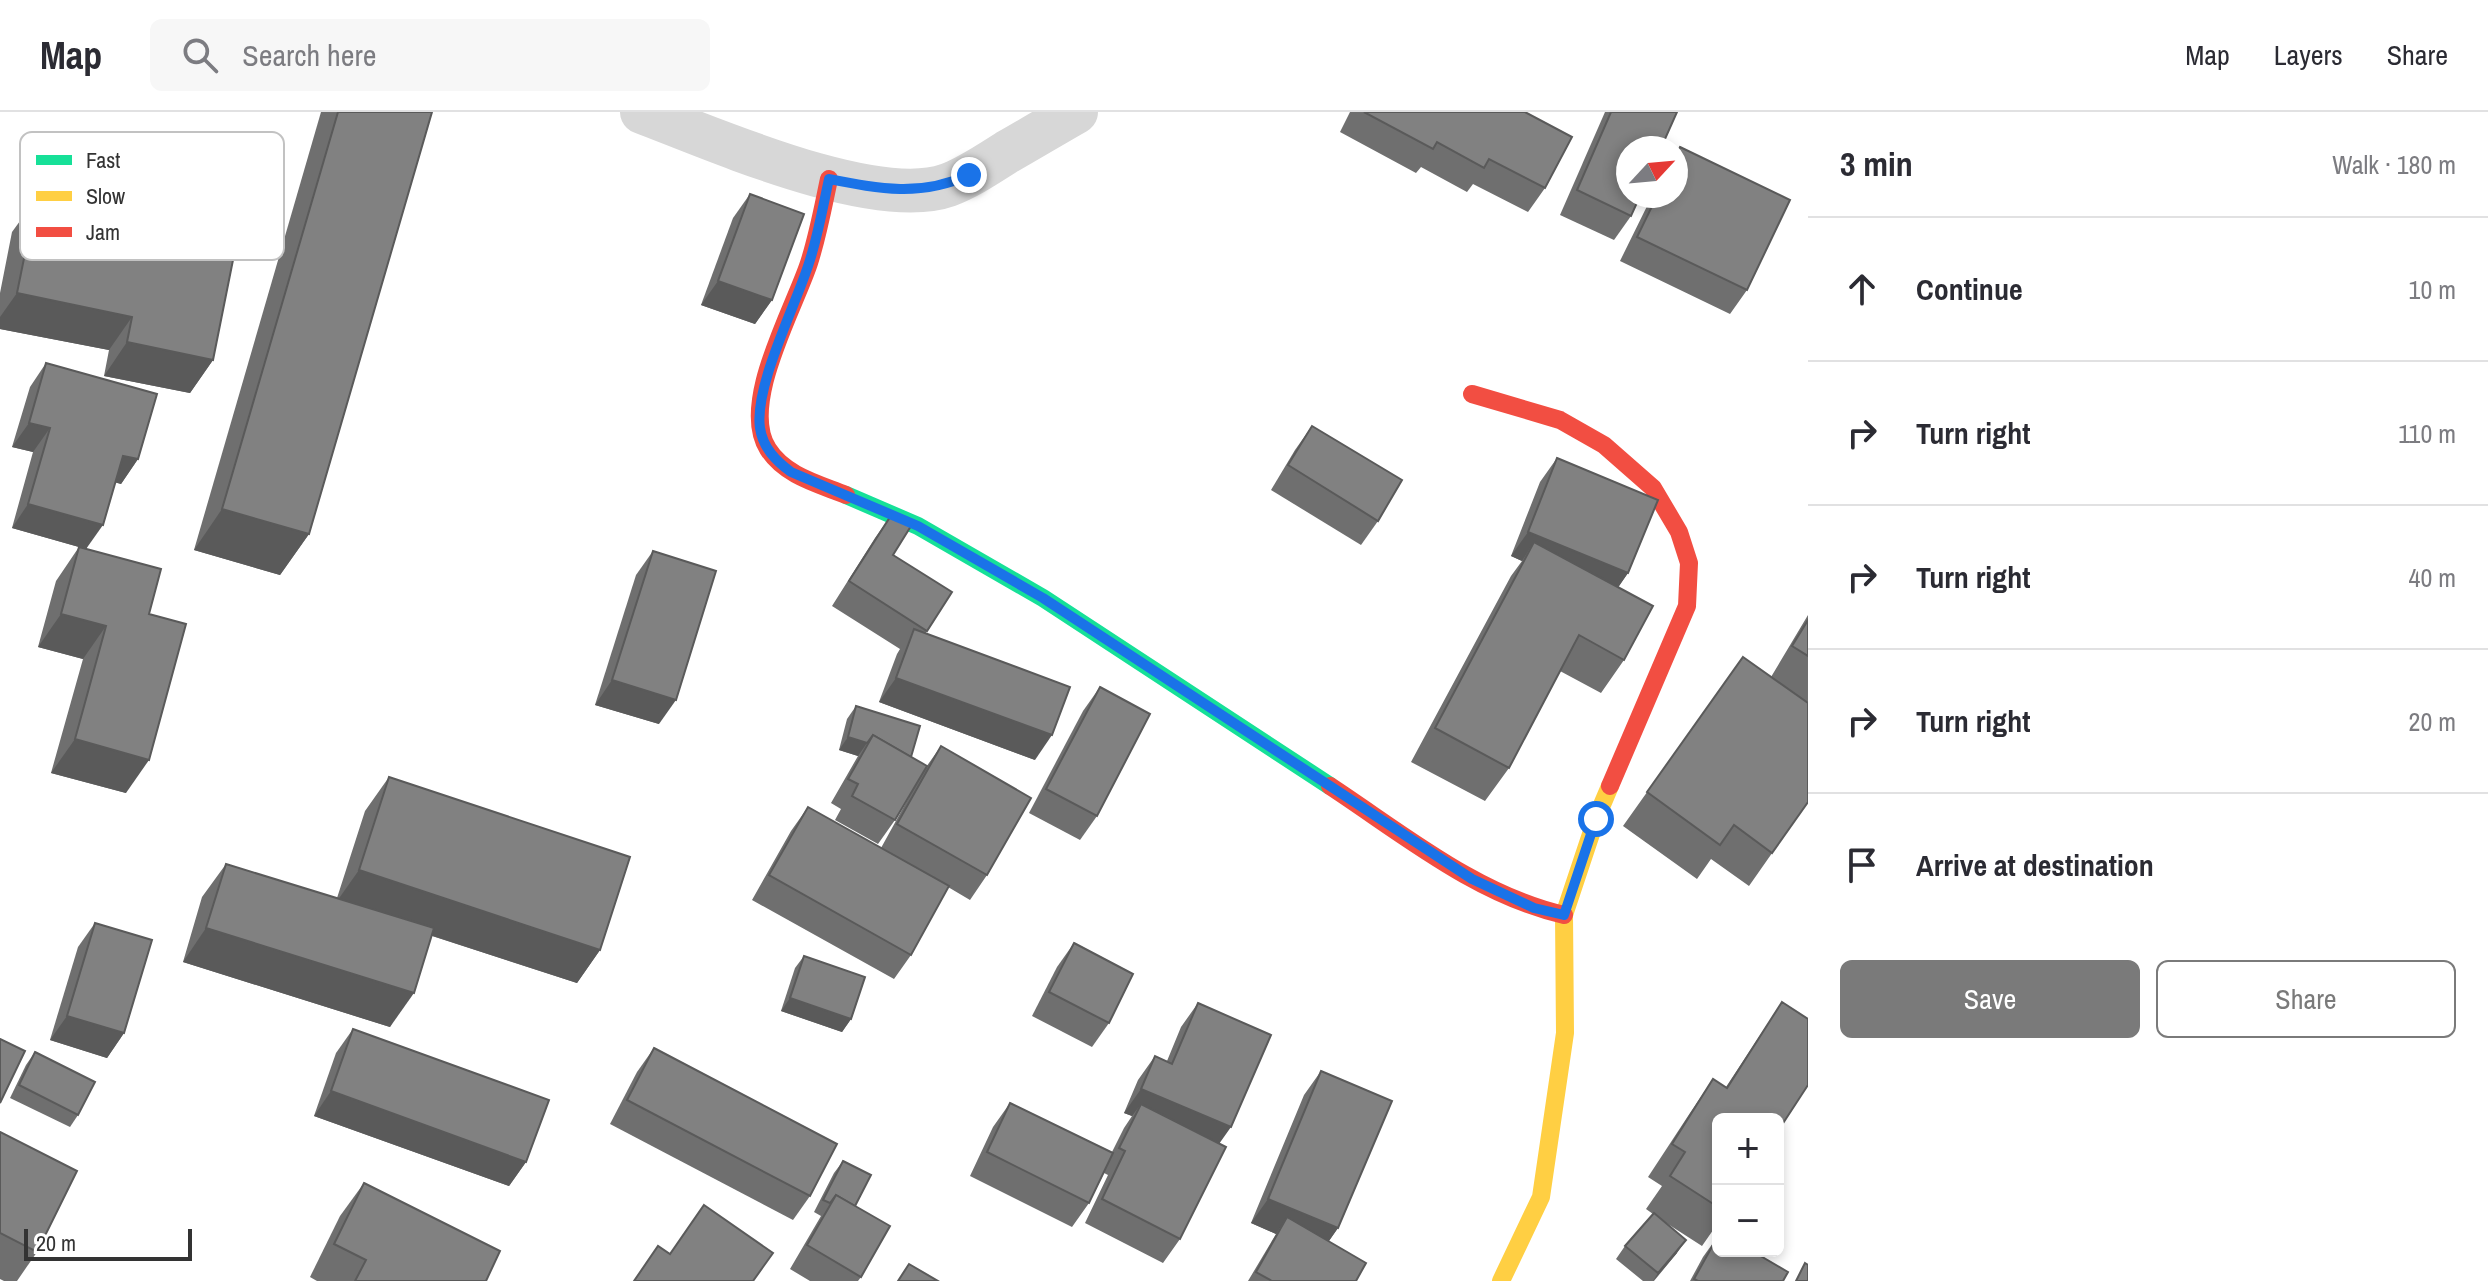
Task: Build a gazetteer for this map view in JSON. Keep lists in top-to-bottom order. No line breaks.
{"legend":["Fast","Slow","Jam"],"scale_bar":"20 m","north":"top right","page":{"header":"Map","search":"Search here","nav":["Map","Layers","Share"],"heading":["3 min","Walk · 180 m"],"list":[["Continue","10 m"],["Turn right","110 m"],["Turn right","40 m"],["Turn right","20 m"],"Arrive at destination"],"buttons":["Save","Share"],"map_buttons":["+","−"],"scale":"20 m"}}
